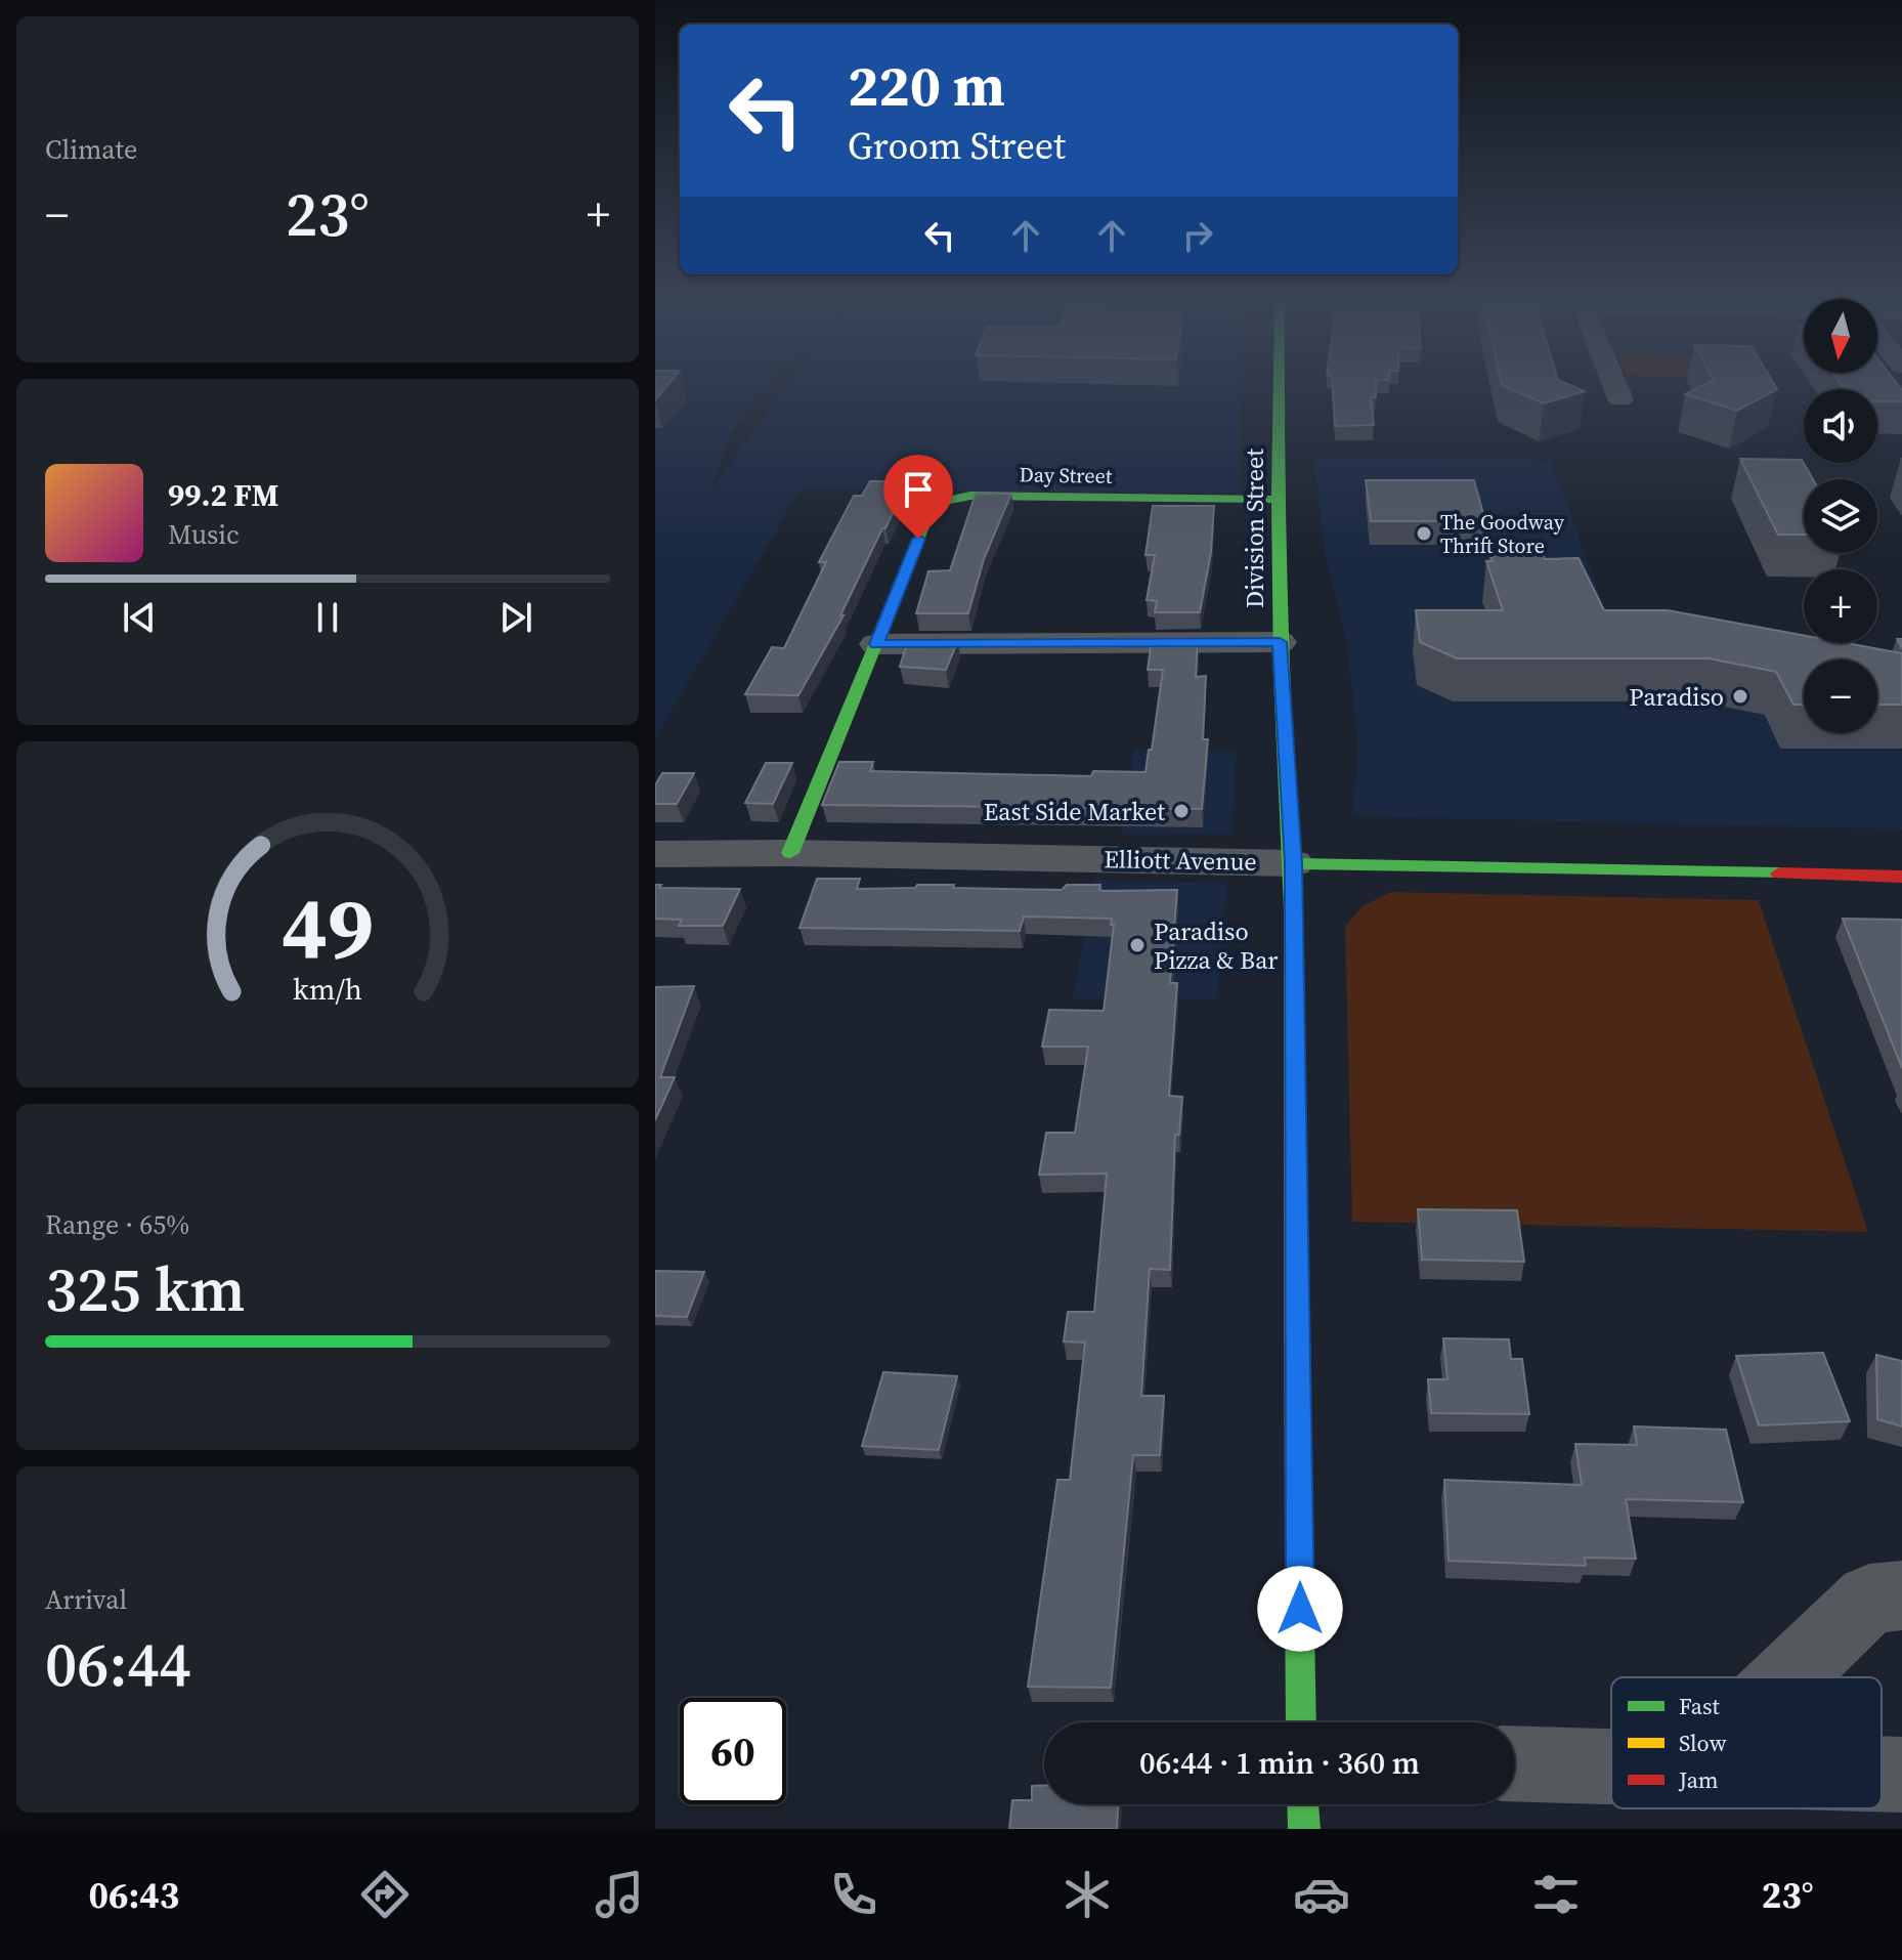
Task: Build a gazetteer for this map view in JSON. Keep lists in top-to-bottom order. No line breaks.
{"streets":{"main road":["Day Street","Division Street","Elliott Avenue"]},"crossings":[["Day Street","Division Street"],["Day Street","Elliott Avenue"],["Division Street","Elliott Avenue"]],"places":["The Goodway Thrift Store","Paradiso","East Side Market","Paradiso Pizza & Bar"],"legend":["Fast","Slow","Jam"],"north":"bottom","page":{"tile":["Climate",["Range · 65%","325 km"],["Arrival","06:44"]],"turn":["220 m","Groom Street"],"heat":["−","23°","+"],"map_buttons":["+","−"],"song":["99.2 FM","Music"],"limit":"60","trip":"06:44 · 1 min · 360 m","tabs":["06:43","23°"],"gauge":["49","km/h"]}}
